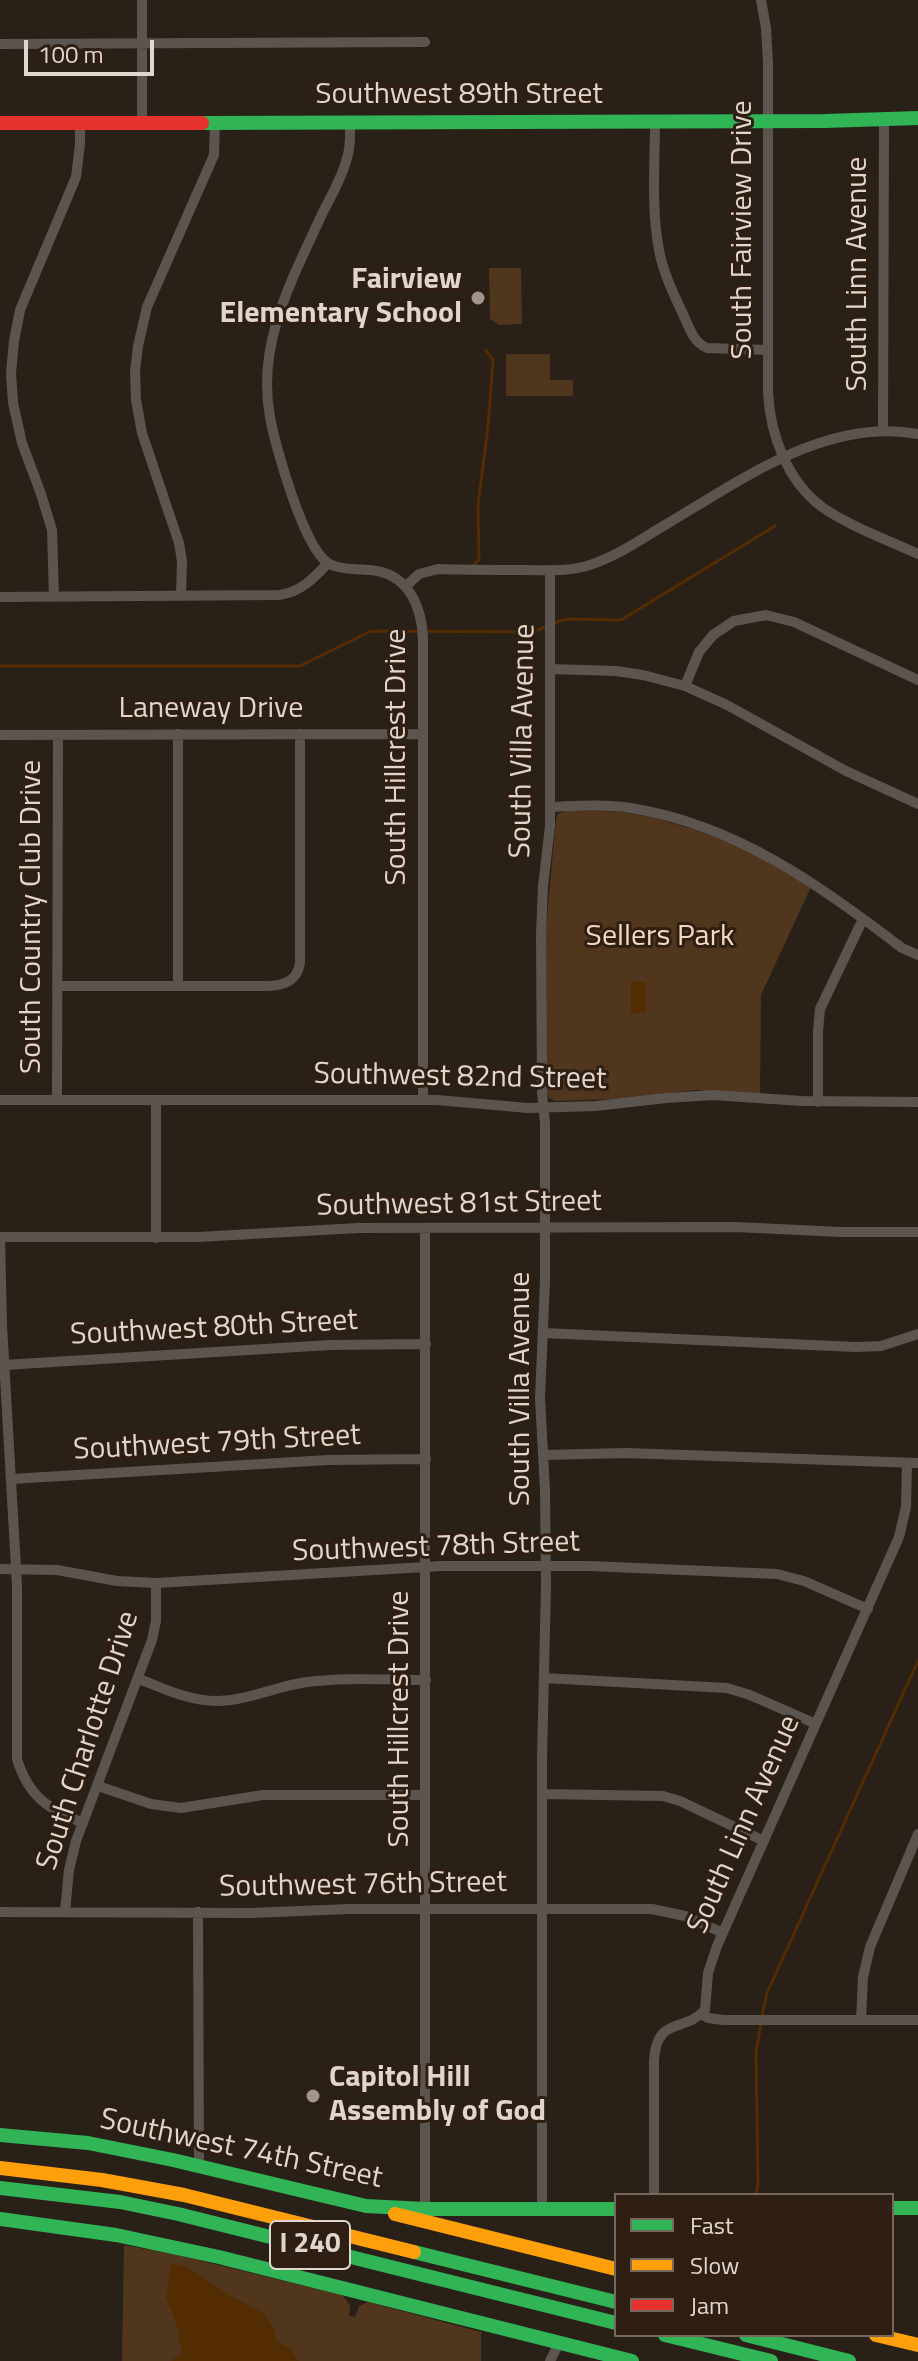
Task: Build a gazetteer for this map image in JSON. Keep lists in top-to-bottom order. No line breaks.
{"streets":{"main road":["Southwest 89th Street","Southwest 74th Street","I 240"],"street":["South Fairview Drive","South Linn Avenue","Laneway Drive","South Villa Avenue","South Hillcrest Drive","South Country Club Drive","Southwest 82nd Street","Southwest 81st Street","Southwest 80th Street","Southwest 79th Street","Southwest 78th Street","South Charlotte Drive","Southwest 76th Street"]},"crossings":[["Southwest 89th Street","South Fairview Drive"],["Southwest 89th Street","South Linn Avenue"],["South Linn Avenue","Southwest 78th Street"],["South Linn Avenue","Southwest 76th Street"],["Laneway Drive","South Hillcrest Drive"],["Laneway Drive","South Country Club Drive"],["South Villa Avenue","Southwest 82nd Street"],["South Villa Avenue","Southwest 81st Street"],["South Villa Avenue","Southwest 78th Street"],["South Villa Avenue","Southwest 76th Street"],["South Villa Avenue","Southwest 74th Street"],["South Hillcrest Drive","Southwest 82nd Street"],["South Hillcrest Drive","Southwest 81st Street"],["South Hillcrest Drive","Southwest 80th Street"],["South Hillcrest Drive","Southwest 79th Street"],["South Hillcrest Drive","Southwest 78th Street"],["South Hillcrest Drive","Southwest 76th Street"],["South Hillcrest Drive","Southwest 74th Street"],["South Country Club Drive","Southwest 82nd Street"],["Southwest 78th Street","South Charlotte Drive"],["South Charlotte Drive","Southwest 76th Street"]],"parks":["Sellers Park"],"places":["Fairview Elementary School","Capitol Hill Assembly of God"],"legend":["Fast","Slow","Jam"],"scale_bar":"100 m"}
